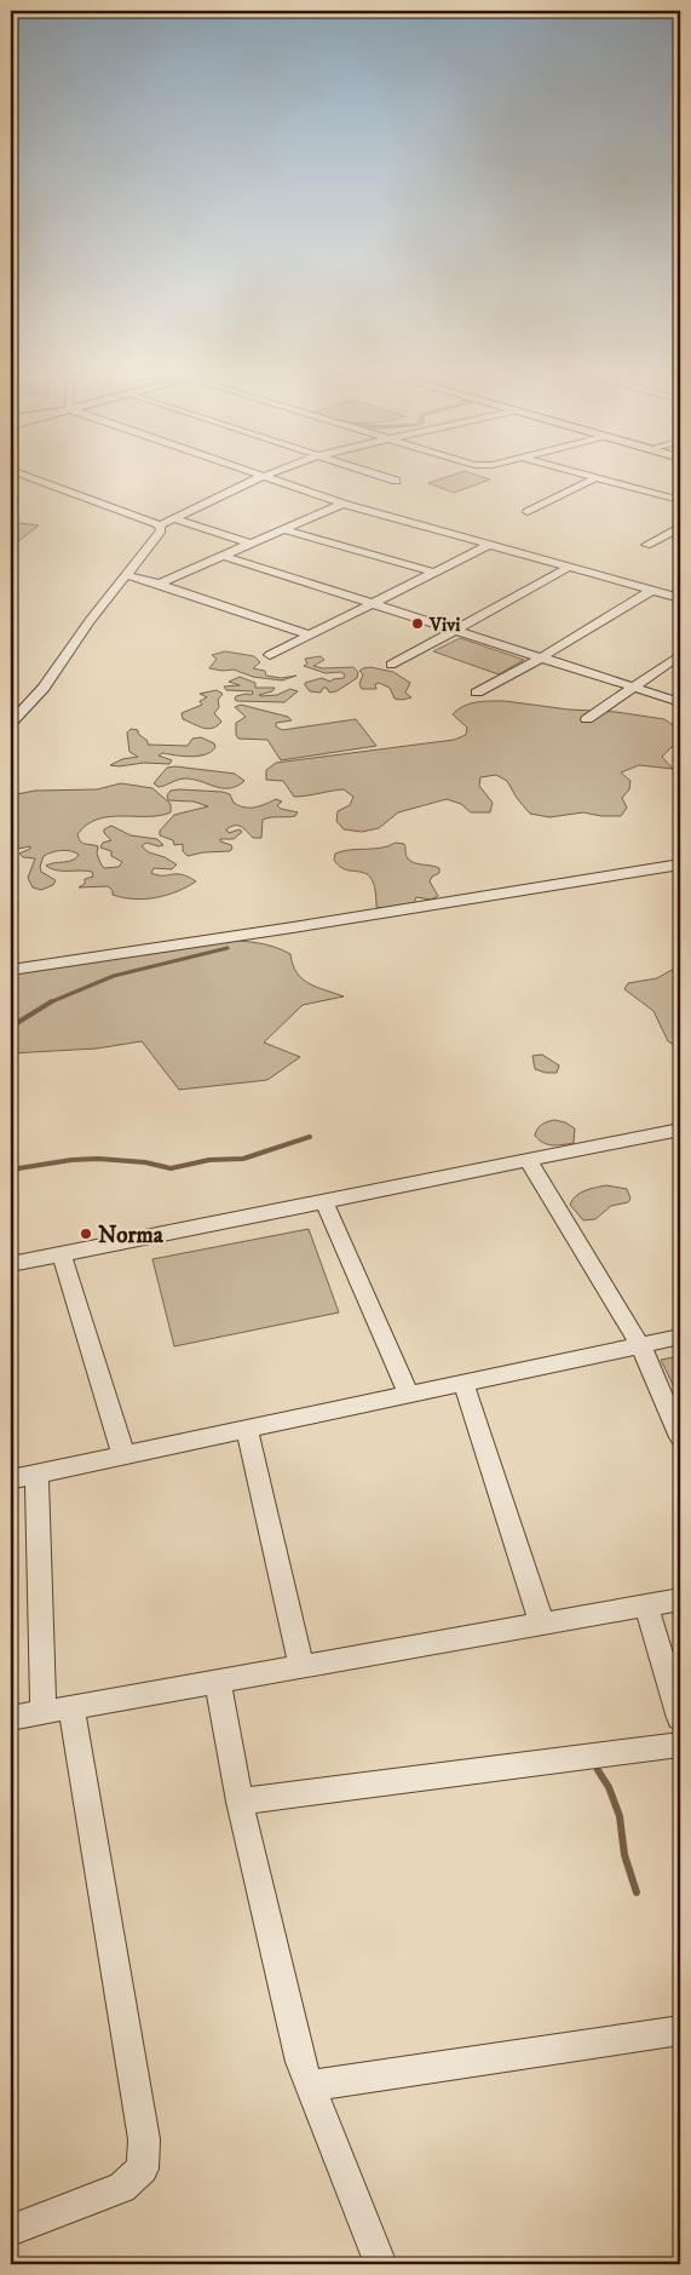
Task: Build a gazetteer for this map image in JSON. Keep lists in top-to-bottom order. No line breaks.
{"places":["Vivi","Norma"]}
